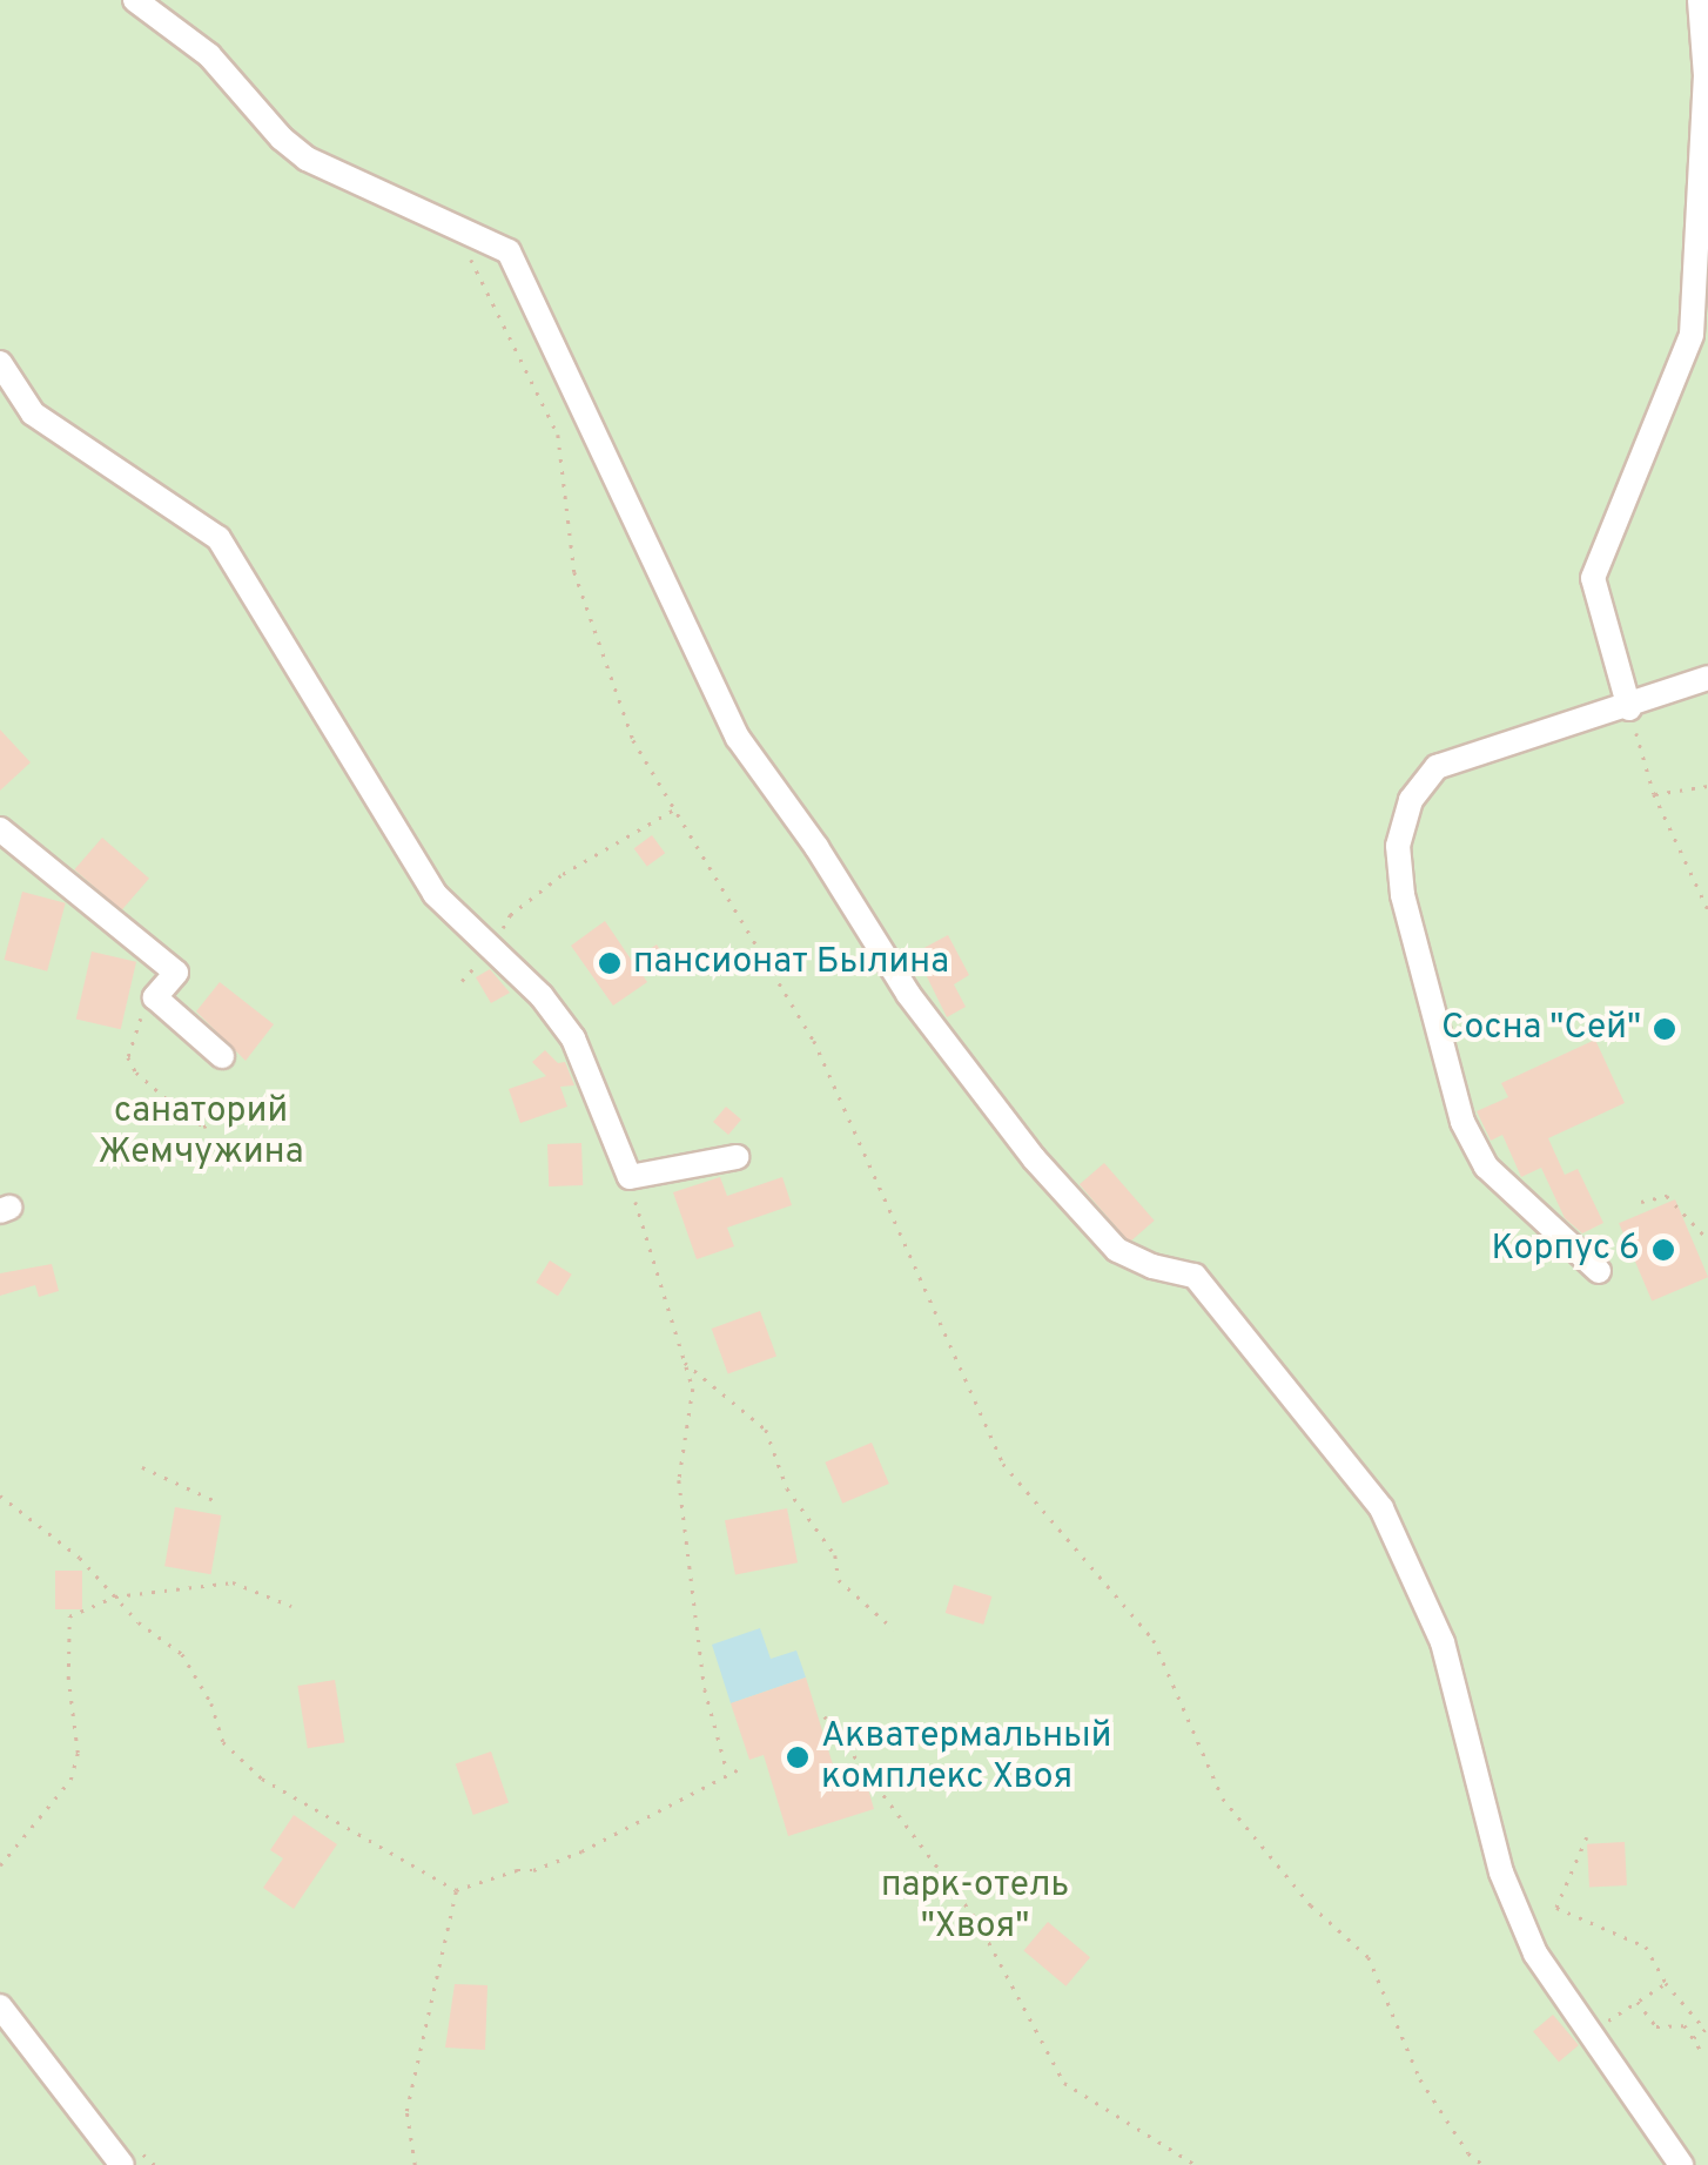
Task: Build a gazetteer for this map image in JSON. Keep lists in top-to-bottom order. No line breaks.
{"parks":["санаторий Жемчужина","парк-отель \"Хвоя\""],"places":["пансионат Былина","Сосна \"Сей\"","Корпус 6","Акватермальный комплекс Хвоя"]}
